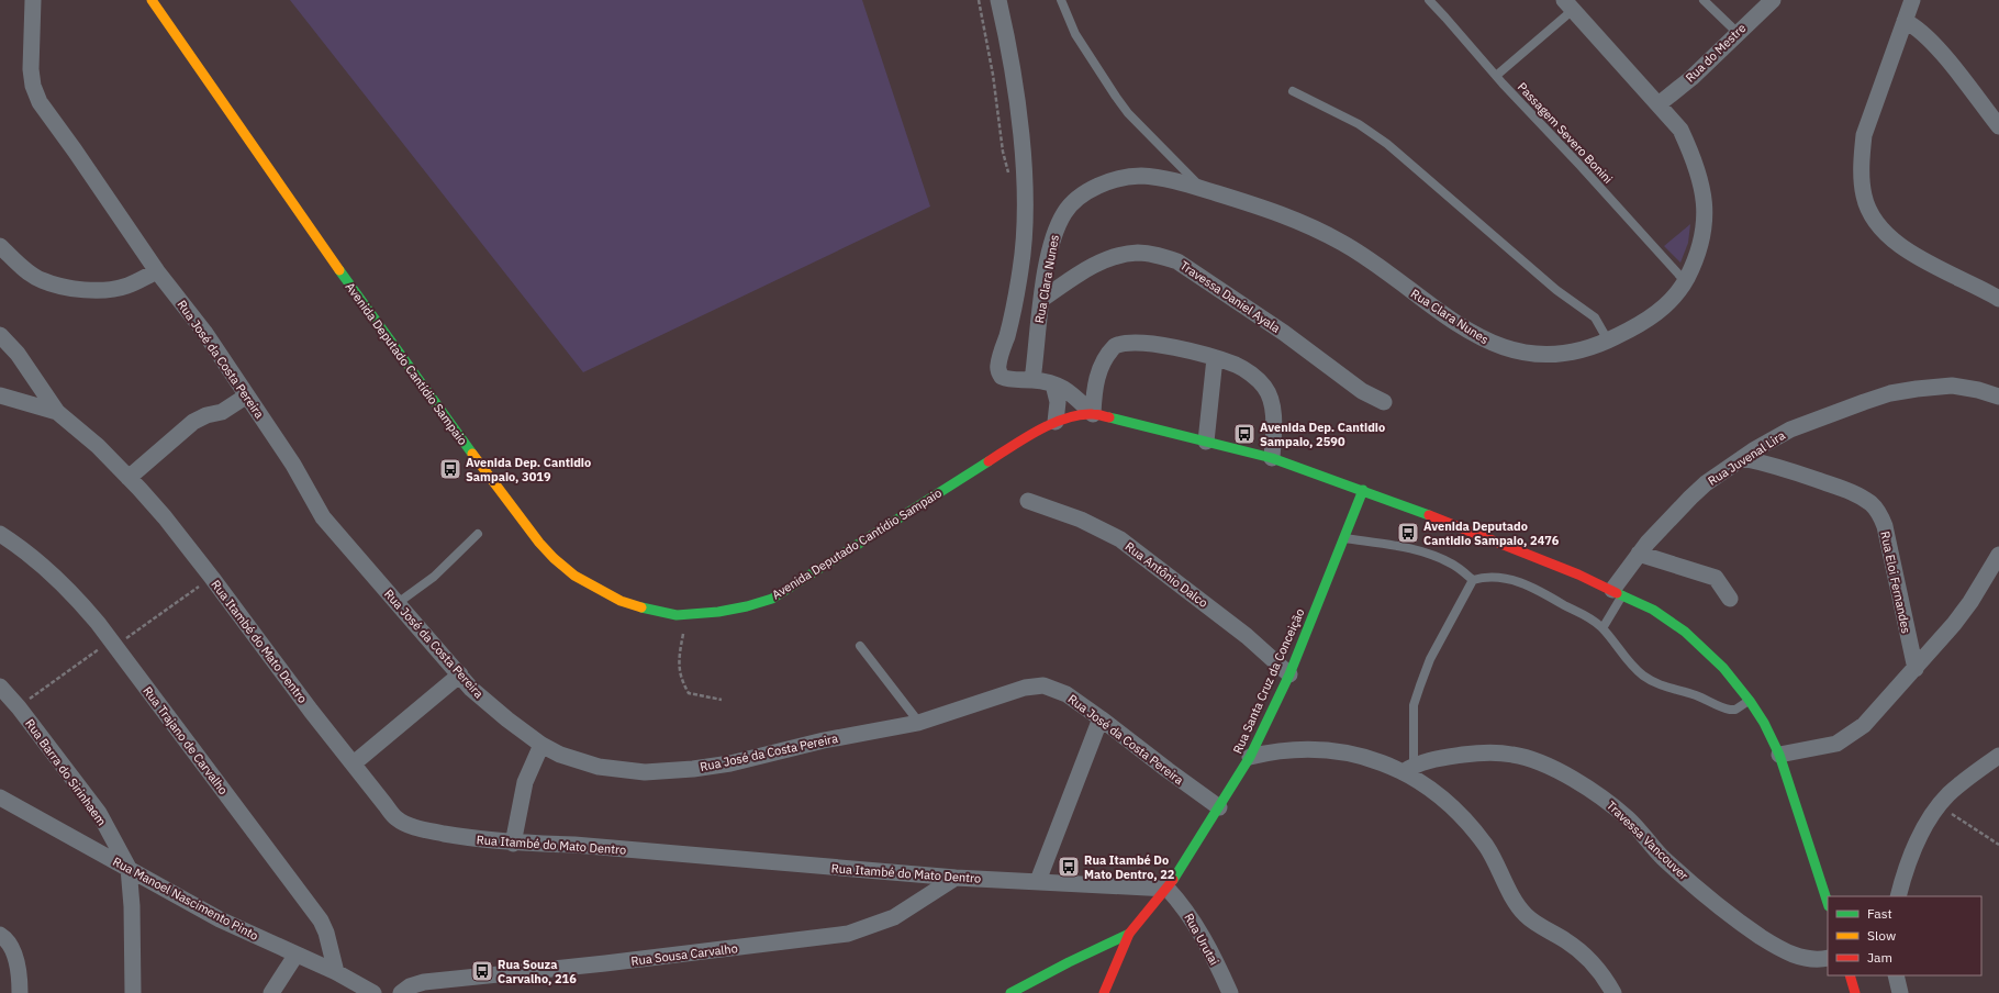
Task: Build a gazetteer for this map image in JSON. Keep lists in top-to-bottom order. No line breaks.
{"streets":{"main road":["Avenida Deputado Cantídio Sampaio","Rua Santa Cruz da Conceição"],"street":["Rua do Mestre","Rua Clara Nunes","Travessa Daniel Ayala","Rua José da Costa Pereira","Rua Juvenal Lira","Rua Antônio Dalco","Rua Eloi Fernandes","Rua Itambé do Mato Dentro","Rua Trajano de Carvalho","Rua Barra do Sirinhaem","Travessa Vancouver","Rua Manoel Nascimento Pinto","Rua Urutai","Rua Sousa Carvalho"],"lane":["Passagem Severo Bonini"]},"crossings":[["Rua do Mestre","Rua Clara Nunes"],["Passagem Severo Bonini","Rua Clara Nunes"],["Rua Clara Nunes","Travessa Daniel Ayala"],["Rua Clara Nunes","Avenida Deputado Cantídio Sampaio"],["Rua José da Costa Pereira","Rua Santa Cruz da Conceição"],["Avenida Deputado Cantídio Sampaio","Rua Juvenal Lira"],["Avenida Deputado Cantídio Sampaio","Rua Santa Cruz da Conceição"],["Rua Juvenal Lira","Rua Eloi Fernandes"],["Rua Antônio Dalco","Rua Santa Cruz da Conceição"],["Rua Itambé do Mato Dentro","Rua Santa Cruz da Conceição"],["Rua Itambé do Mato Dentro","Rua Urutai"],["Rua Itambé do Mato Dentro","Rua Sousa Carvalho"],["Rua Santa Cruz da Conceição","Rua Urutai"],["Rua Trajano de Carvalho","Rua Manoel Nascimento Pinto"],["Rua Barra do Sirinhaem","Rua Manoel Nascimento Pinto"]],"places":{"bus stop":["Avenida Dep. Cantidio Sampaio, 2590","Avenida Dep. Cantidio Sampaio, 3019","Avenida Deputado Cantidio Sampaio, 2476","Rua Itambé Do Mato Dentro, 22","Rua Souza Carvalho, 216"]},"legend":["Fast","Slow","Jam"]}
